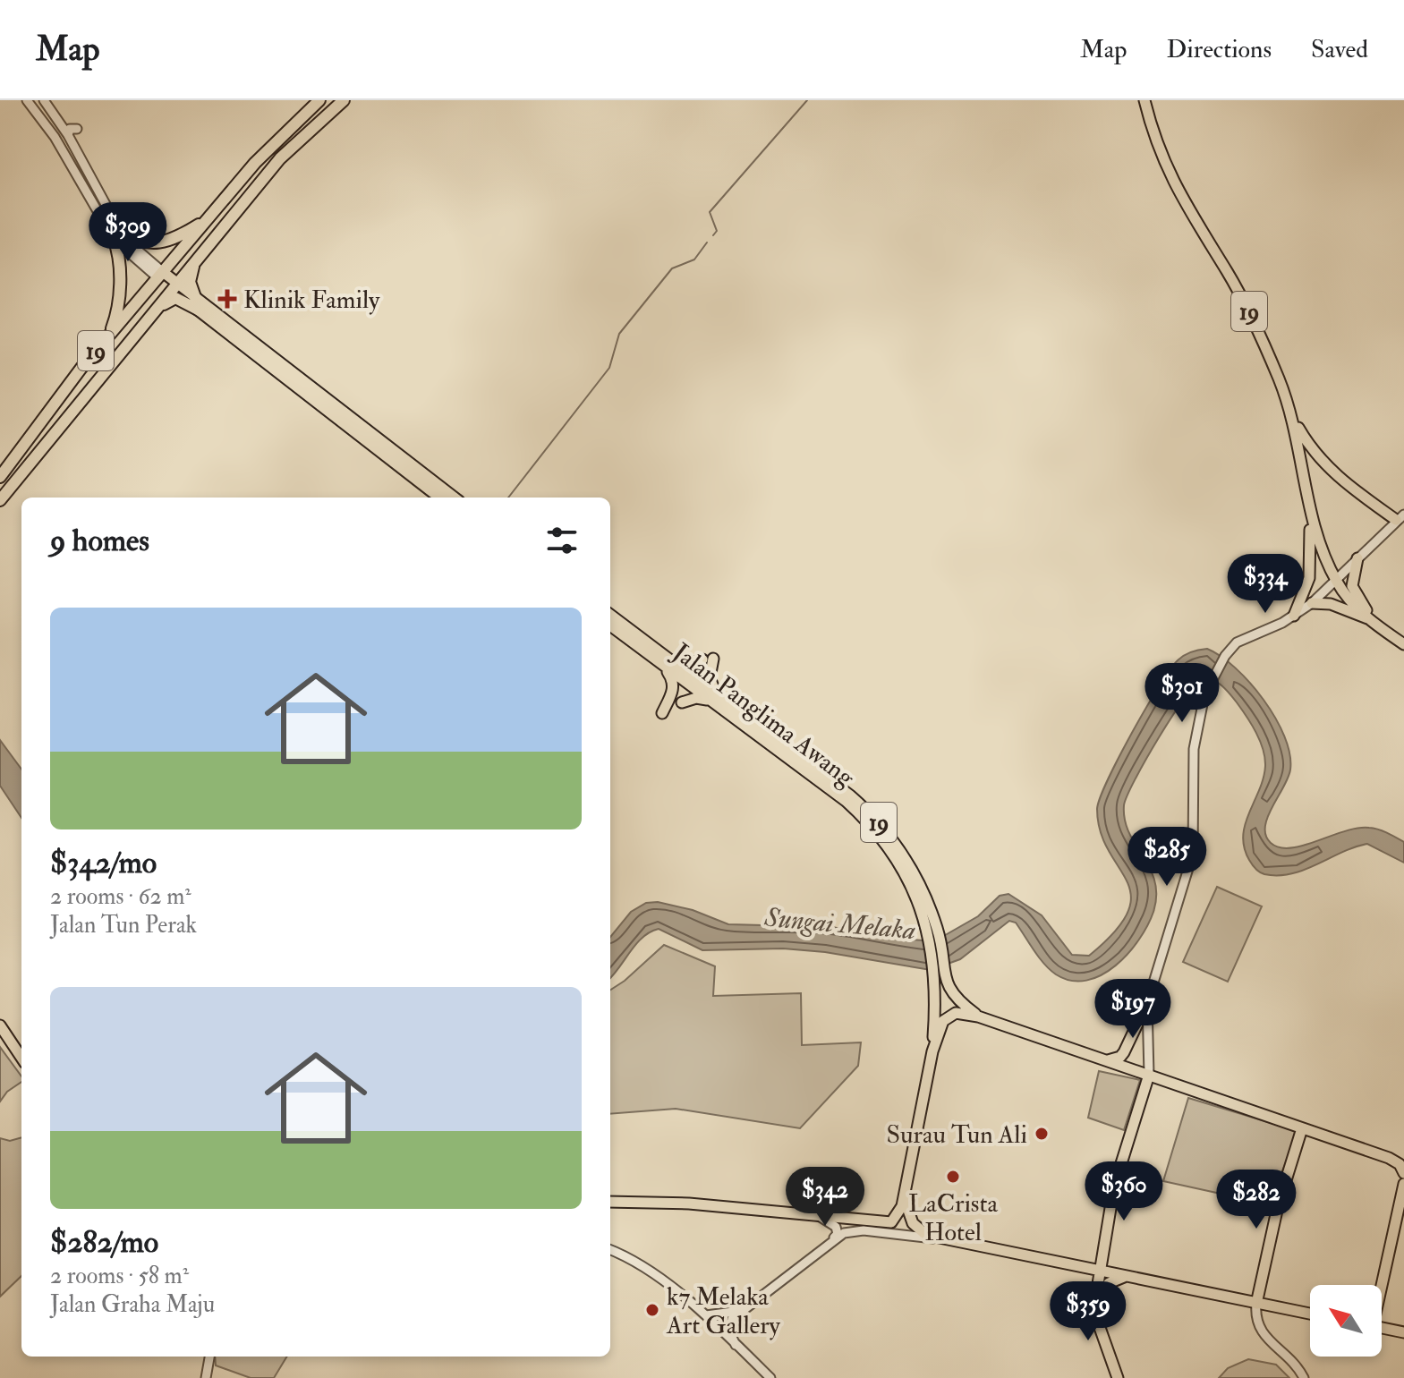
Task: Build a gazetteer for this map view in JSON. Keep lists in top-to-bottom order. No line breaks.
{"streets":{"highway":["19"],"main road":["Jalan Panglima Awang"]},"crossings":[["19","Jalan Panglima Awang"]],"water":["Sungai Melaka"],"places":{"health":["Klinik Family"],"other":["Surau Tun Ali","LaCrista Hotel","k7 Melaka Art Gallery"]},"north":"top left","page":{"header":"Map","nav":["Map","Directions","Saved"],"price":["$309","$334","$301","$285","$197","$360","$342","$282","$359"],"heading":"9 homes","list":[{"name":"$342/mo","note":"2 rooms · 62 m² · Jalan Tun Perak"},{"name":"$282/mo","note":"2 rooms · 58 m² · Jalan Graha Maju"}]}}
